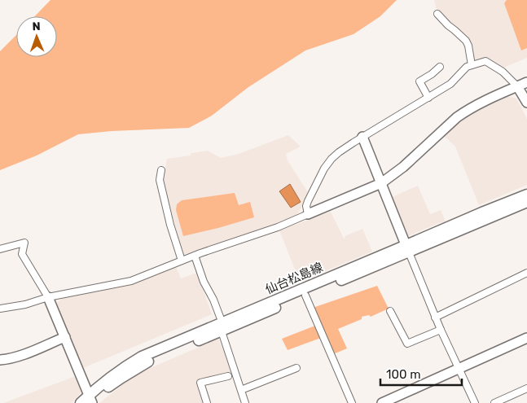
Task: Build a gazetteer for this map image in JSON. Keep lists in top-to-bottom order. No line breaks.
{"streets":{"main road":["仙台松島線"]},"scale_bar":"100 m","north":"top"}
